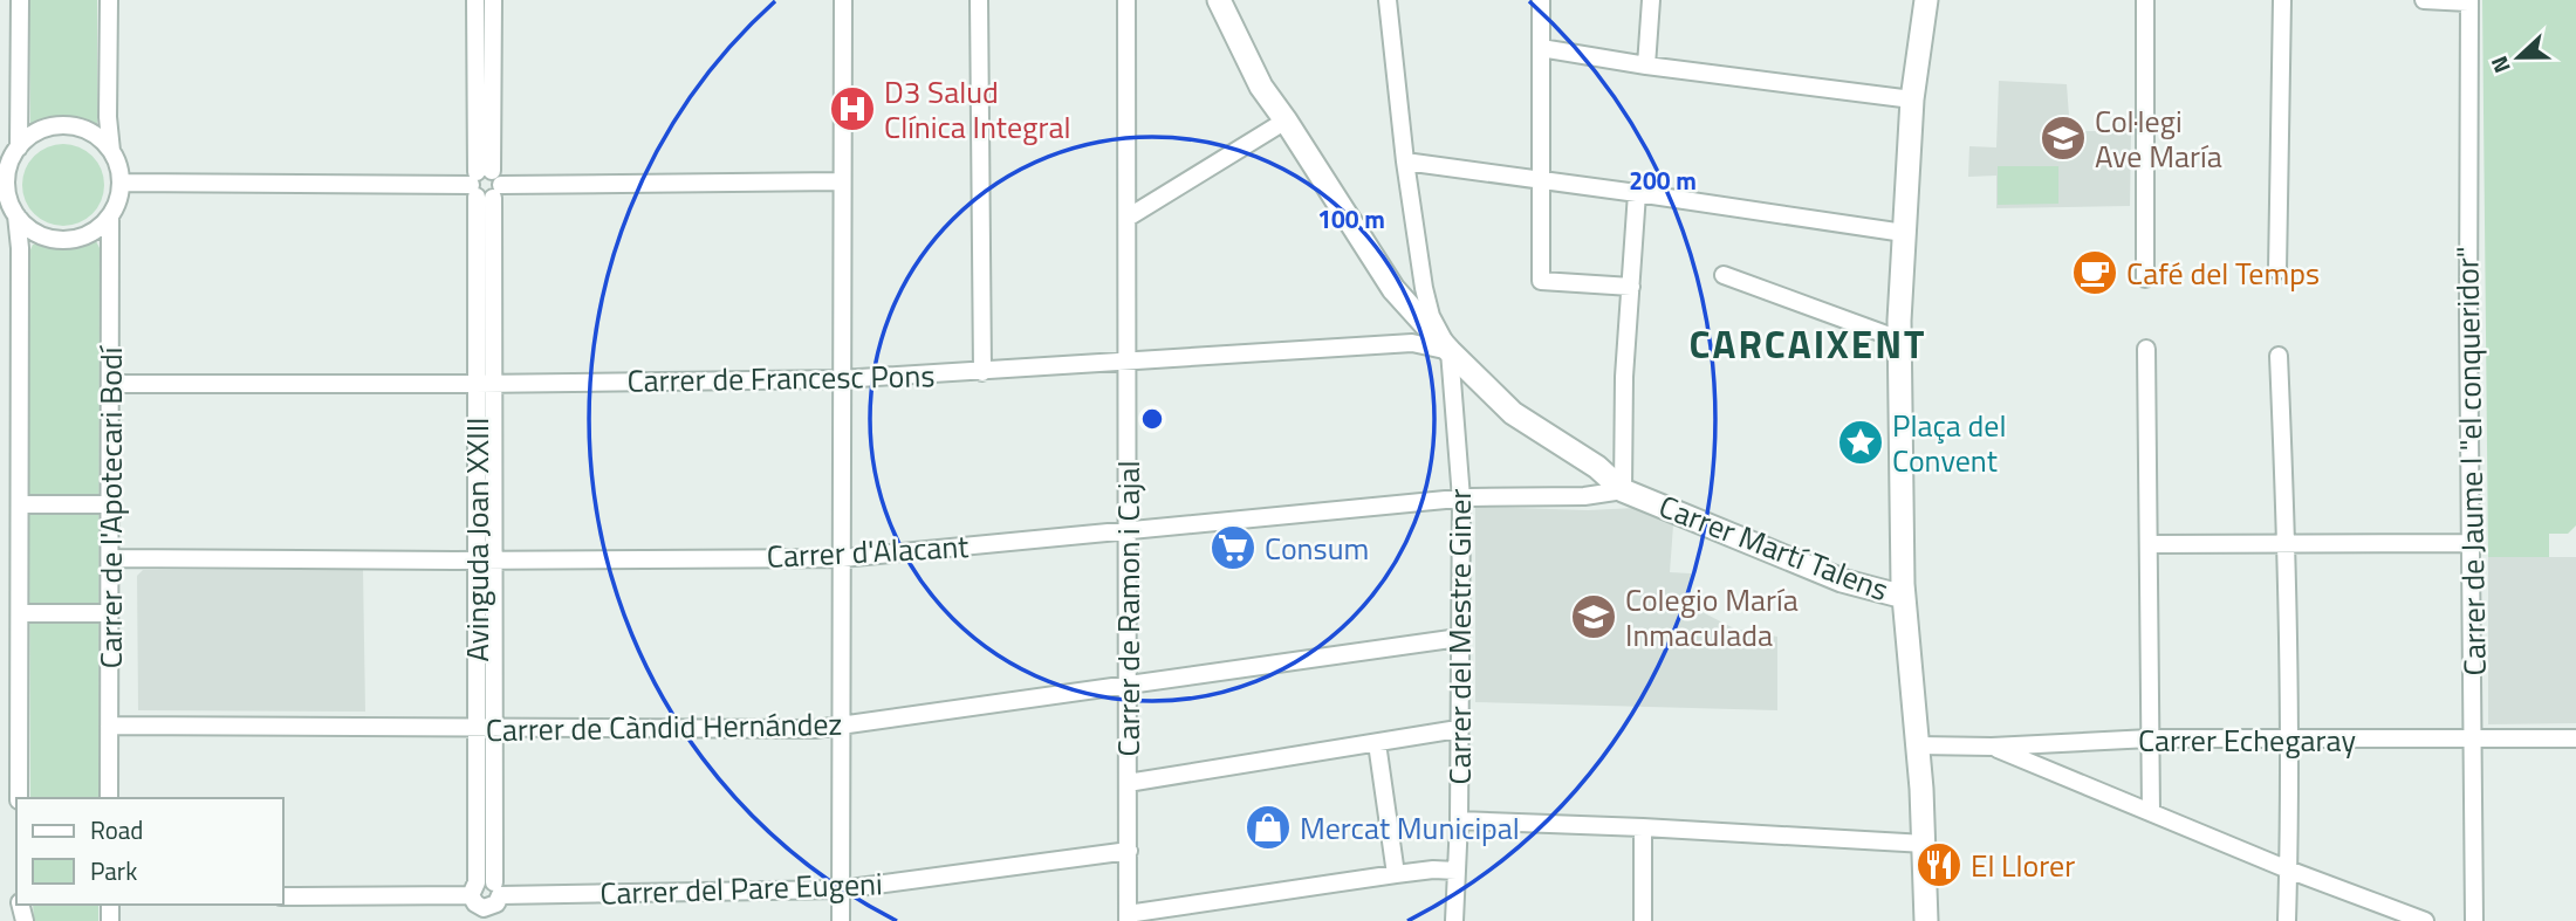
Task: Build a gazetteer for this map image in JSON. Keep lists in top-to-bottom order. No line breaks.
{"streets":{"street":["Carrer de Francesc Pons","Carrer de Jaume I \"el conqueridor\"","Carrer de l'Apotecari Bodí","Avinguda Joan XXIII","Carrer Martí Talens","Carrer d'Alacant","Carrer de Ramon i Cajal","Carrer del Mestre Giner","Carrer de Càndid Hernández","Carrer Echegaray","Carrer del Pare Eugeni"]},"crossings":[["Carrer de Francesc Pons","Carrer de l'Apotecari Bodí"],["Carrer de Francesc Pons","Avinguda Joan XXIII"],["Carrer de Francesc Pons","Carrer Martí Talens"],["Carrer de Francesc Pons","Carrer de Ramon i Cajal"],["Carrer de Francesc Pons","Carrer del Mestre Giner"],["Carrer de Jaume I \"el conqueridor\"","Carrer Echegaray"],["Carrer de l'Apotecari Bodí","Carrer d'Alacant"],["Carrer de l'Apotecari Bodí","Carrer de Càndid Hernández"],["Avinguda Joan XXIII","Carrer d'Alacant"],["Avinguda Joan XXIII","Carrer de Càndid Hernández"],["Avinguda Joan XXIII","Carrer del Pare Eugeni"],["Carrer Martí Talens","Carrer d'Alacant"],["Carrer Martí Talens","Carrer del Mestre Giner"],["Carrer d'Alacant","Carrer de Ramon i Cajal"],["Carrer d'Alacant","Carrer del Mestre Giner"],["Carrer de Ramon i Cajal","Carrer de Càndid Hernández"],["Carrer de Ramon i Cajal","Carrer del Pare Eugeni"],["Carrer del Mestre Giner","Carrer de Càndid Hernández"]],"districts":["CARCAIXENT"],"places":{"hospital":["D3 Salud Clínica Integral"],"school or university":["Col·legi Ave María","Colegio María Inmaculada"],"cafe":["Café del Temps"],"place":["Plaça del Convent"],"supermarket":["Consum"],"shop":["Mercat Municipal"],"restaurant":["El Llorer"]},"legend":["Road","Park"],"north":"left","rings":["200 m","100 m"]}
